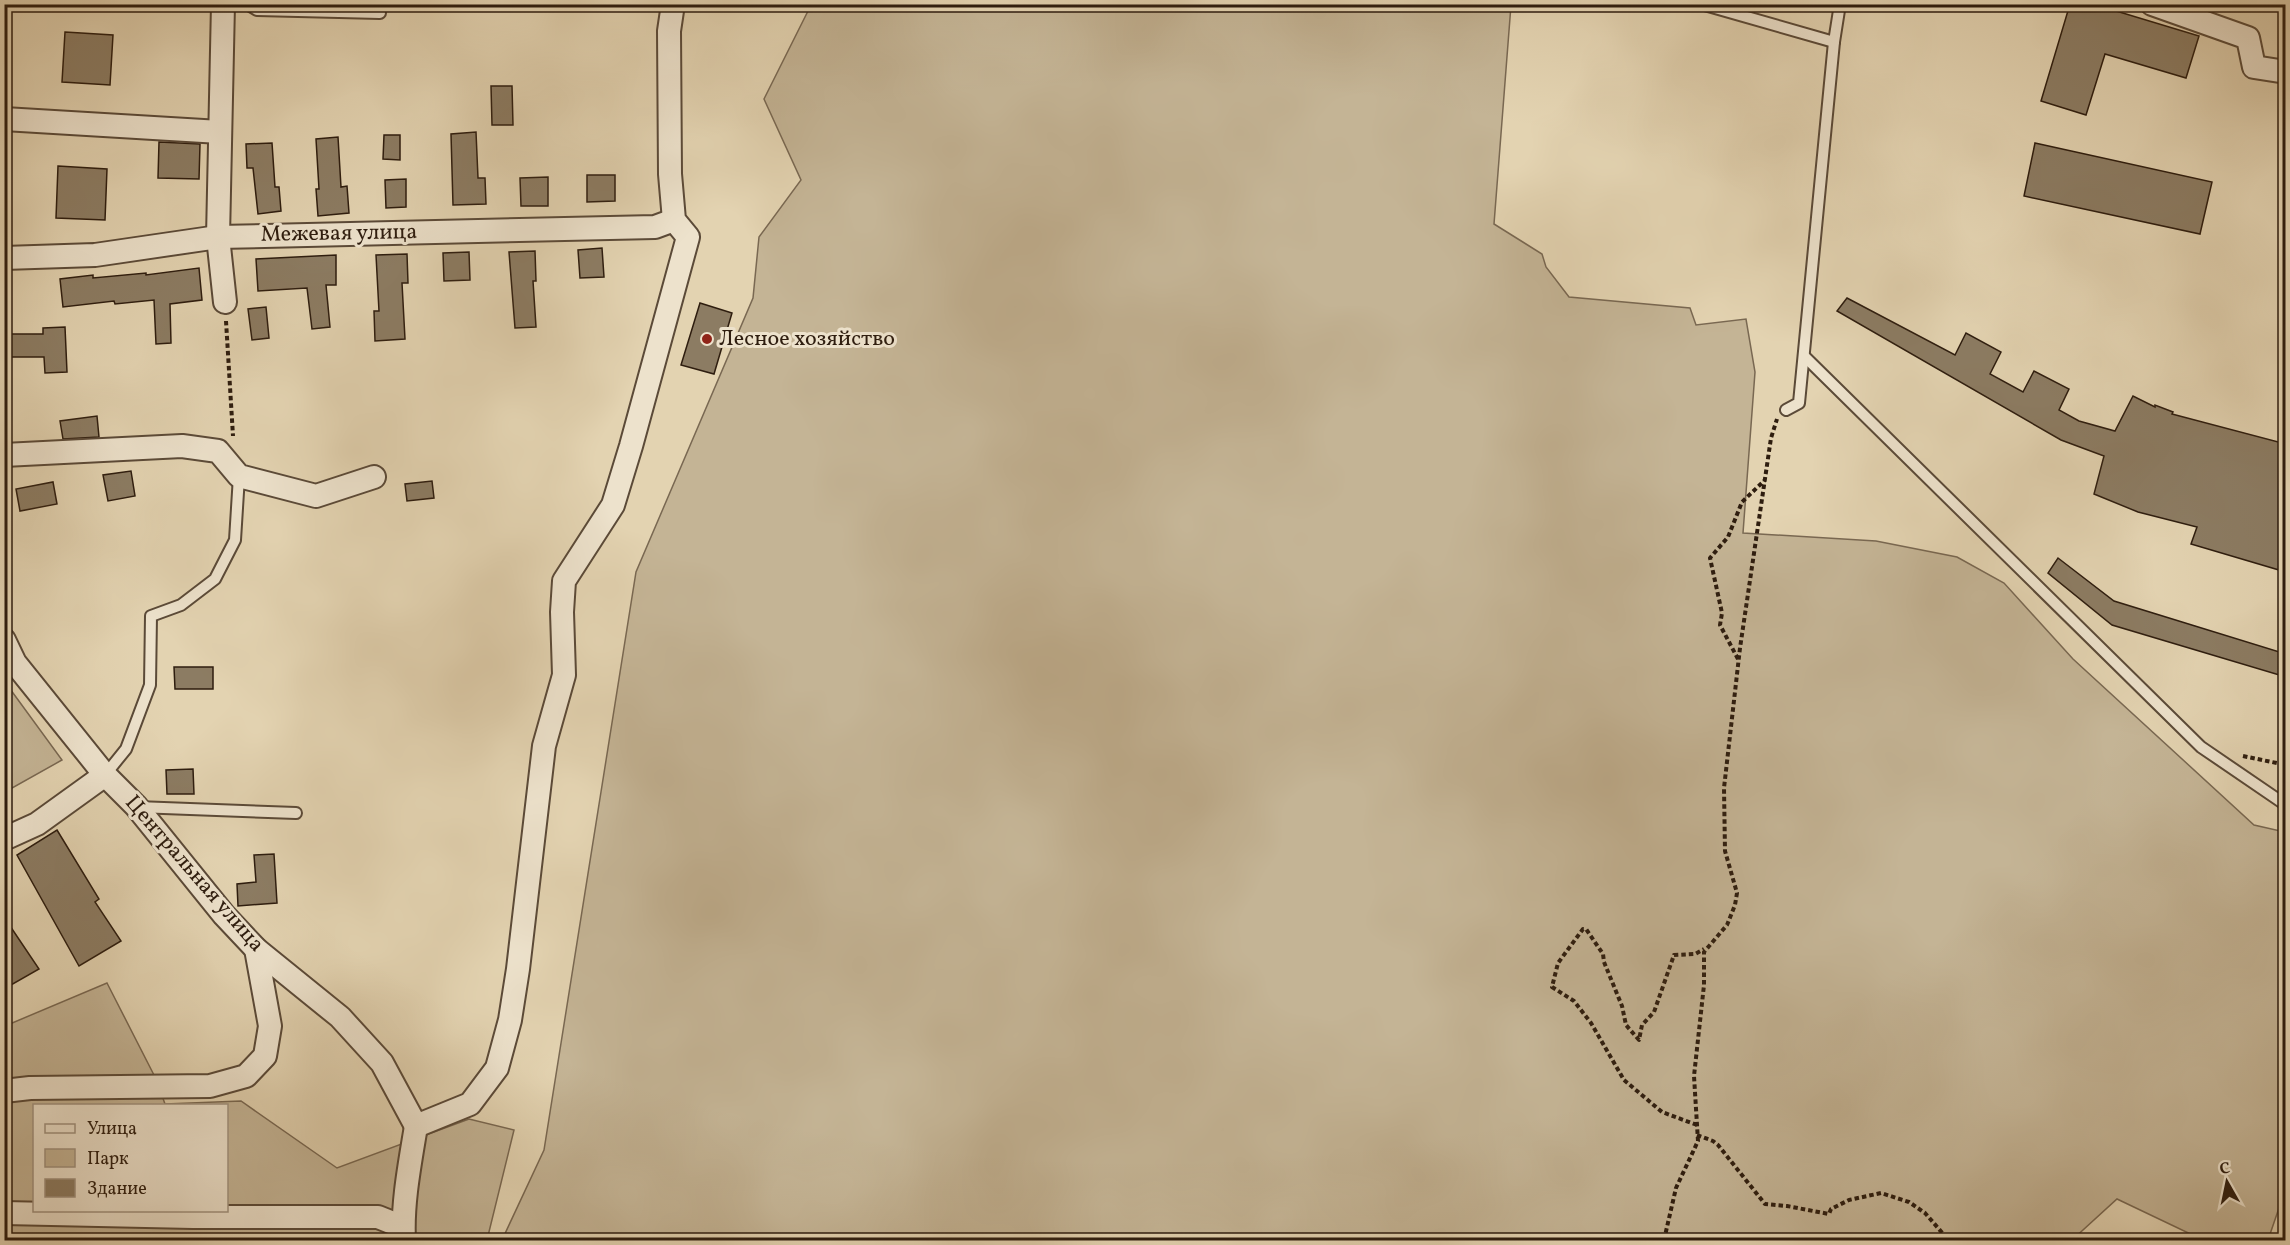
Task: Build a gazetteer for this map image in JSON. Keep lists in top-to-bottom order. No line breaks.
{"streets":{"street":["Межевая улица","Центральная улица"]},"places":["Лесное хозяйство"],"legend":["Улица","Парк","Здание"],"north":"top"}
